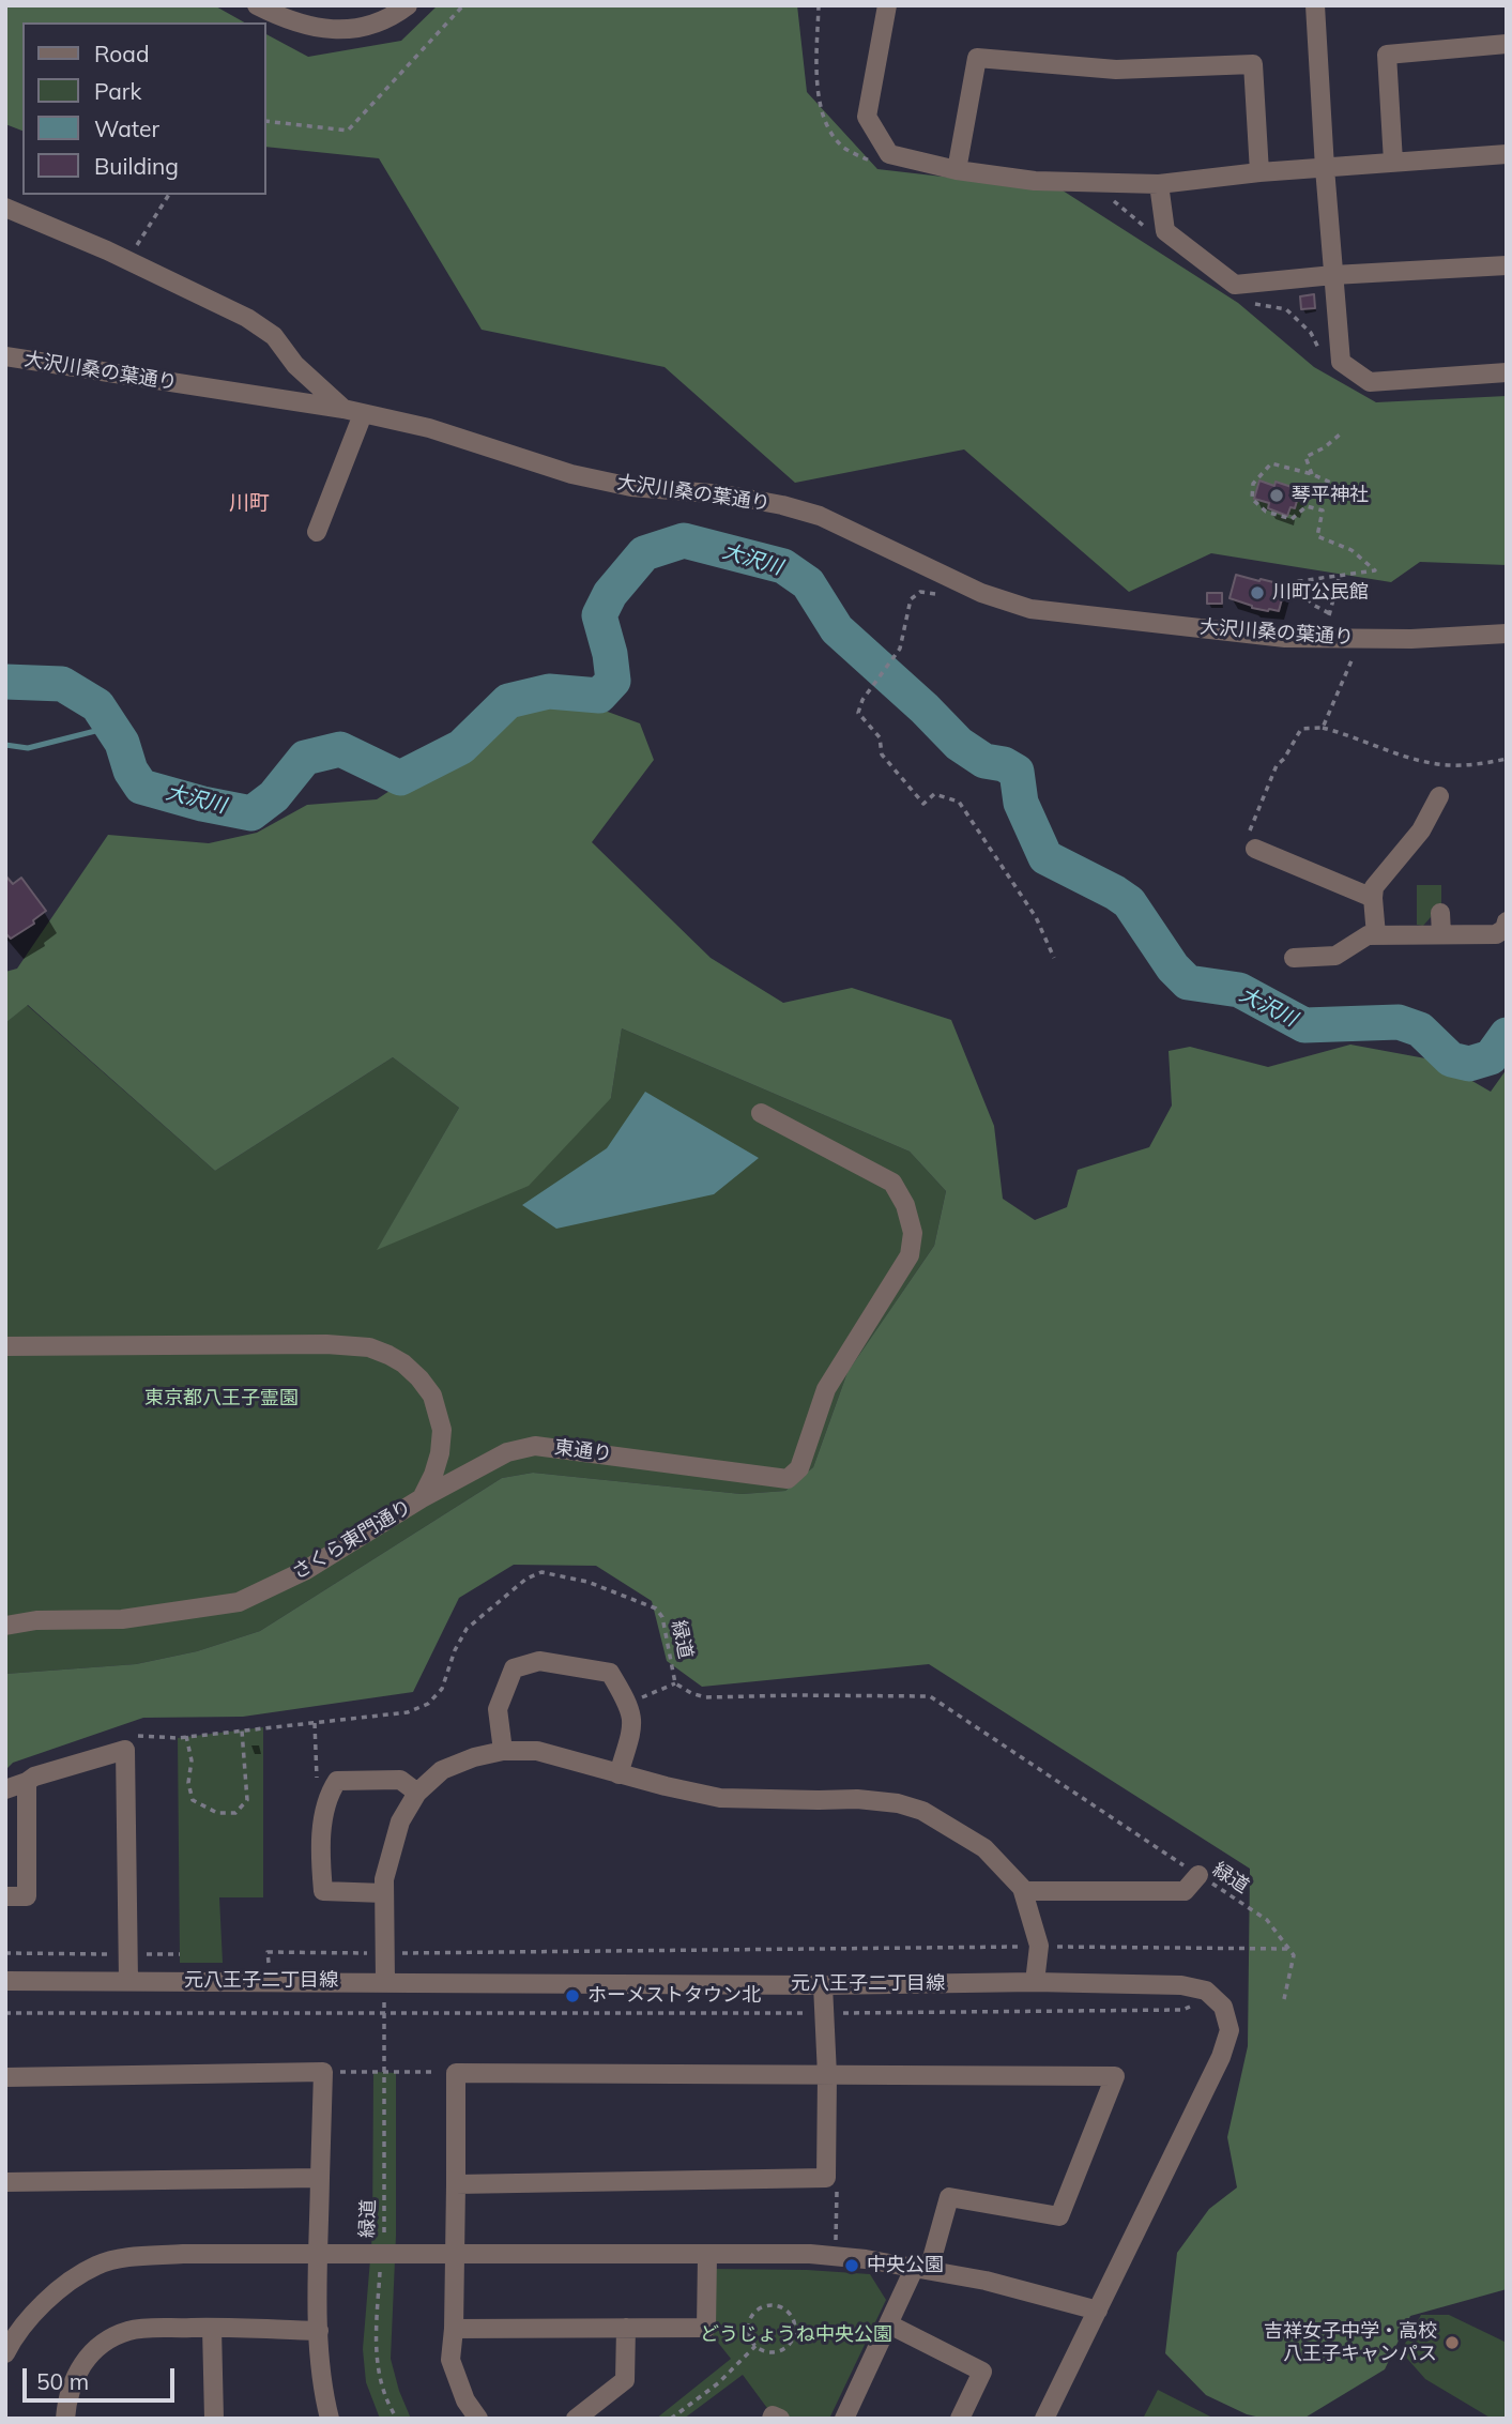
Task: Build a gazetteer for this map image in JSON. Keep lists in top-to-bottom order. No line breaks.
{"streets":{"street":["大沢川桑の葉通り","東通り","さくら東門通り","元八王子二丁目線"],"path":["緑道"]},"crossings":[["東通り","さくら東門通り"],["緑道","元八王子二丁目線"]],"districts":["川町"],"water":["大沢川"],"parks":["東京都八王子霊園","どうじょうね中央公園"],"places":["琴平神社","川町公民館","ホーメストタウン北","中央公園","吉祥女子中学・高校 八王子キャンパス"],"legend":["Road","Park","Water","Building"],"scale_bar":"50 m"}
